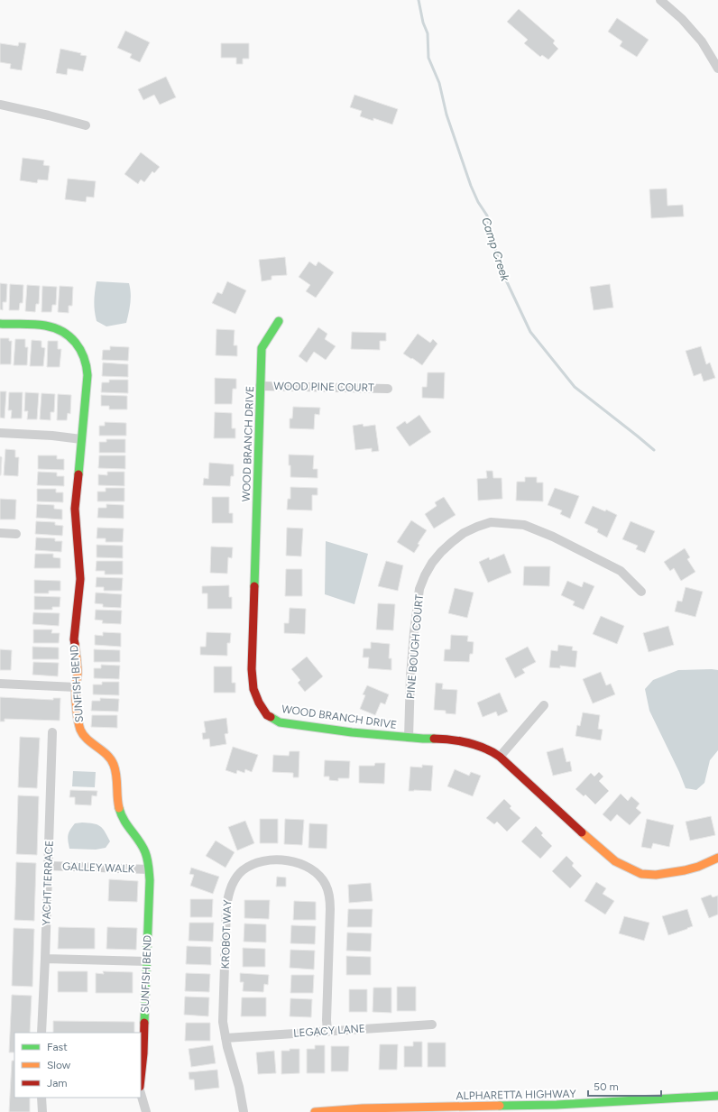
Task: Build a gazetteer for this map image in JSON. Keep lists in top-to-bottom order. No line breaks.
{"streets":{"street":["WOOD PINE COURT","WOOD BRANCH DRIVE","PINE BOUGH COURT","SUNFISH BEND","GALLEY WALK","YACHT TERRACE","KROBOT WAY","LEGACY LANE","ALPHARETTA HIGHWAY"]},"crossings":[["WOOD PINE COURT","WOOD BRANCH DRIVE"],["WOOD BRANCH DRIVE","PINE BOUGH COURT"],["SUNFISH BEND","GALLEY WALK"],["GALLEY WALK","YACHT TERRACE"],["KROBOT WAY","LEGACY LANE"]],"water":["Camp Creek"],"legend":["Fast","Slow","Jam"],"scale_bar":"50 m"}
